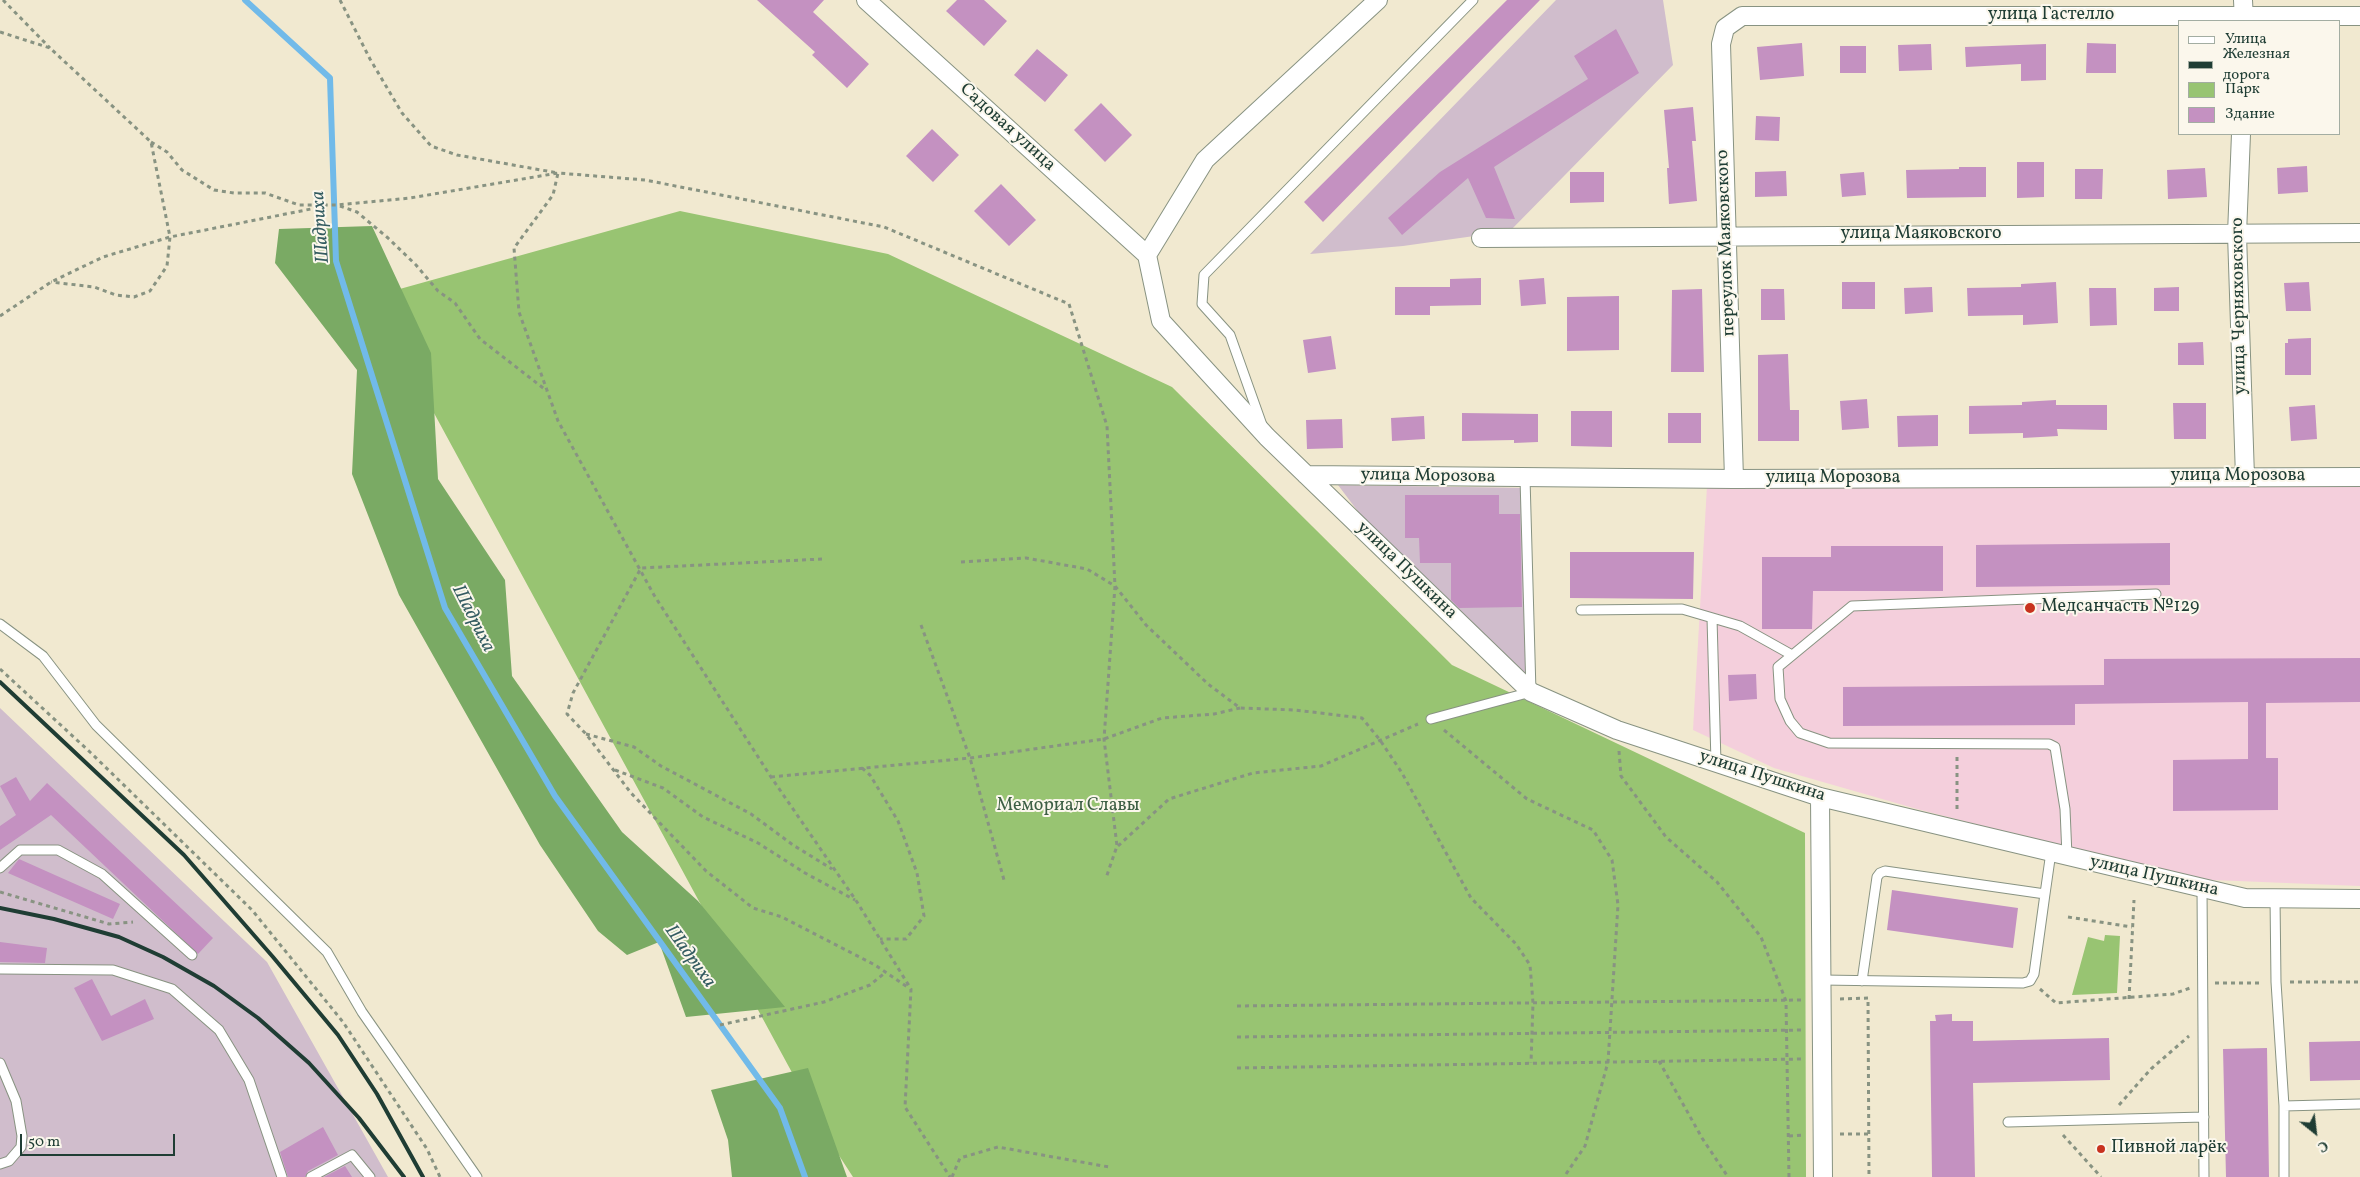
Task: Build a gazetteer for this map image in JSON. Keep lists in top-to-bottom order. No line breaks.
{"streets":{"street":["улица Гастелло","Садовая улица","улица Маяковского","переулок Маяковского","улица Черняховского","улица Морозова","улица Пушкина"]},"crossings":[["улица Гастелло","переулок Маяковского"],["Садовая улица","улица Пушкина"],["улица Маяковского","переулок Маяковского"],["улица Маяковского","улица Черняховского"],["переулок Маяковского","улица Морозова"],["улица Черняховского","улица Морозова"],["улица Морозова","улица Пушкина"]],"water":["Шадриха"],"parks":["Мемориал Славы"],"places":["Медсанчасть №129","Пивной ларёк"],"legend":["Улица","Железная дорога","Парк","Здание"],"scale_bar":"50 m","north":"bottom right"}
